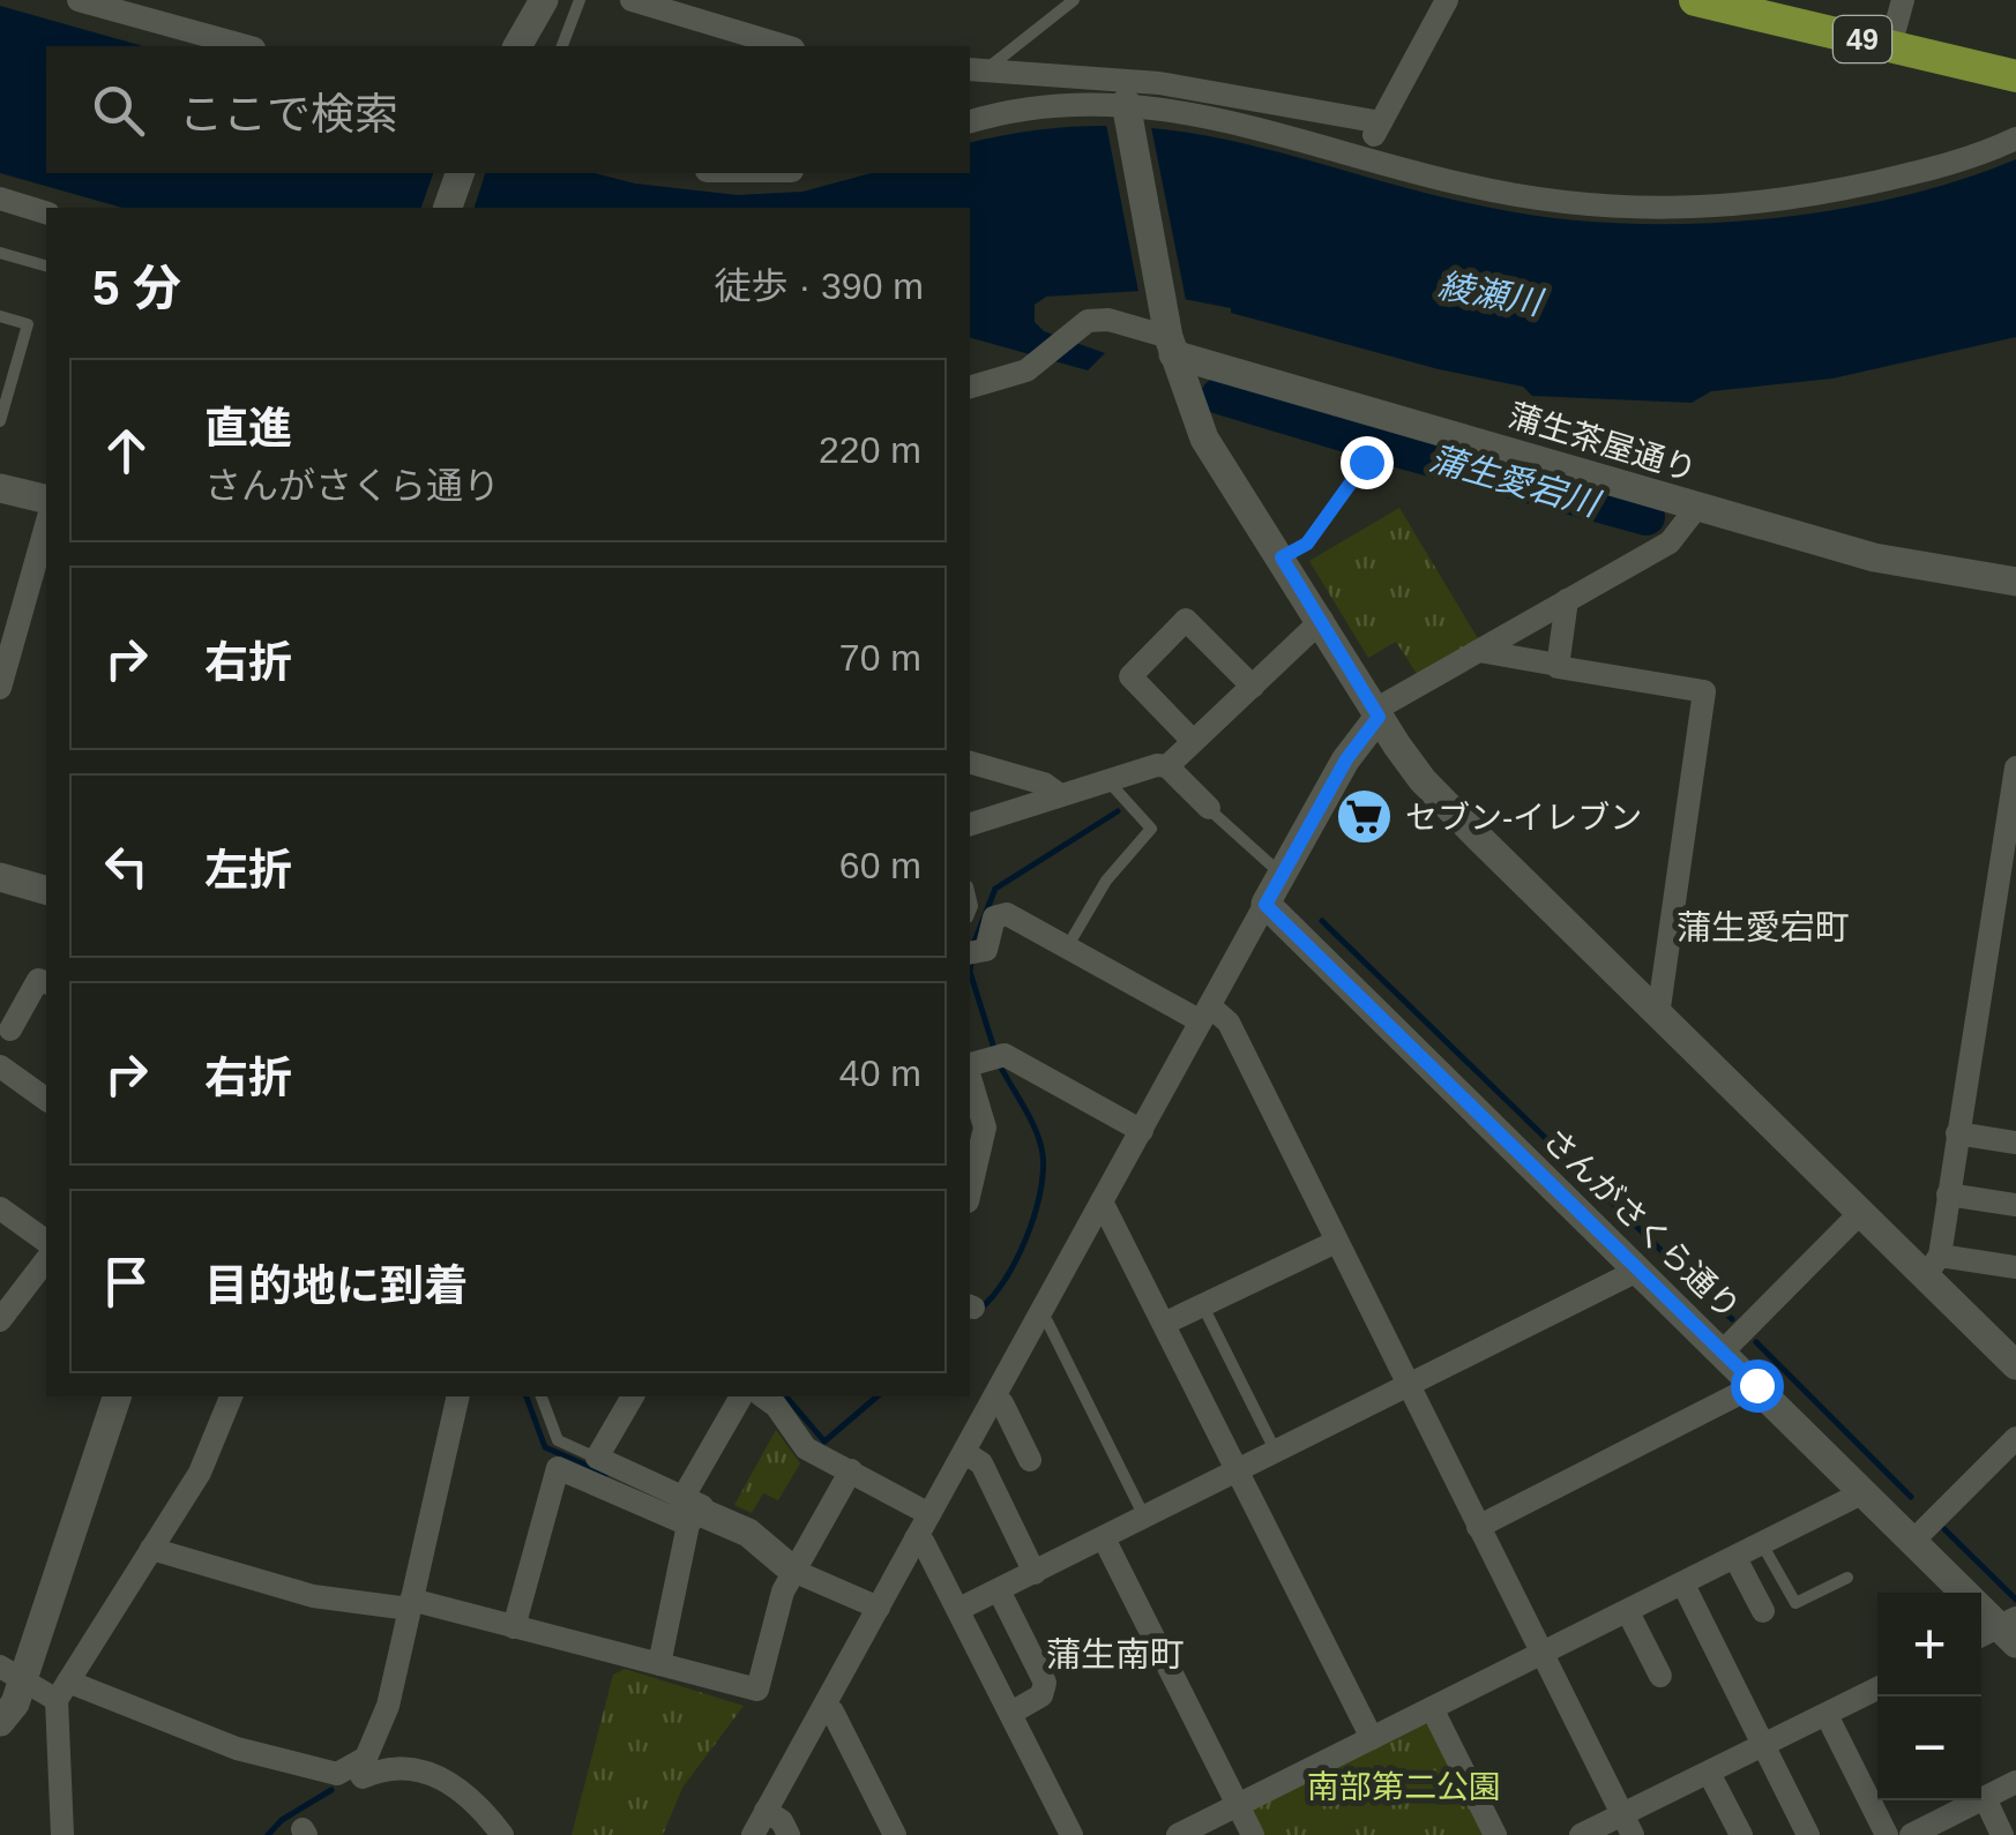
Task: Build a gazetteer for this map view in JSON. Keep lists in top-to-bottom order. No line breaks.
{"streets":{"main road":["49"],"street":["蒲生茶屋通り","さんがさくら通り"]},"districts":["蒲生愛宕町","蒲生南町"],"water":["綾瀬川","蒲生愛宕川"],"parks":["南部第二公園"],"places":{"supermarket":["セブン-イレブン"]},"page":{"search":"ここで検索","heading":["5 分","徒歩 · 390 m"],"list":[["直進","さんがさくら通り","220 m"],["右折","70 m"],["左折","60 m"],["右折","40 m"],"目的地に到着"],"map_buttons":["+","−"]}}
